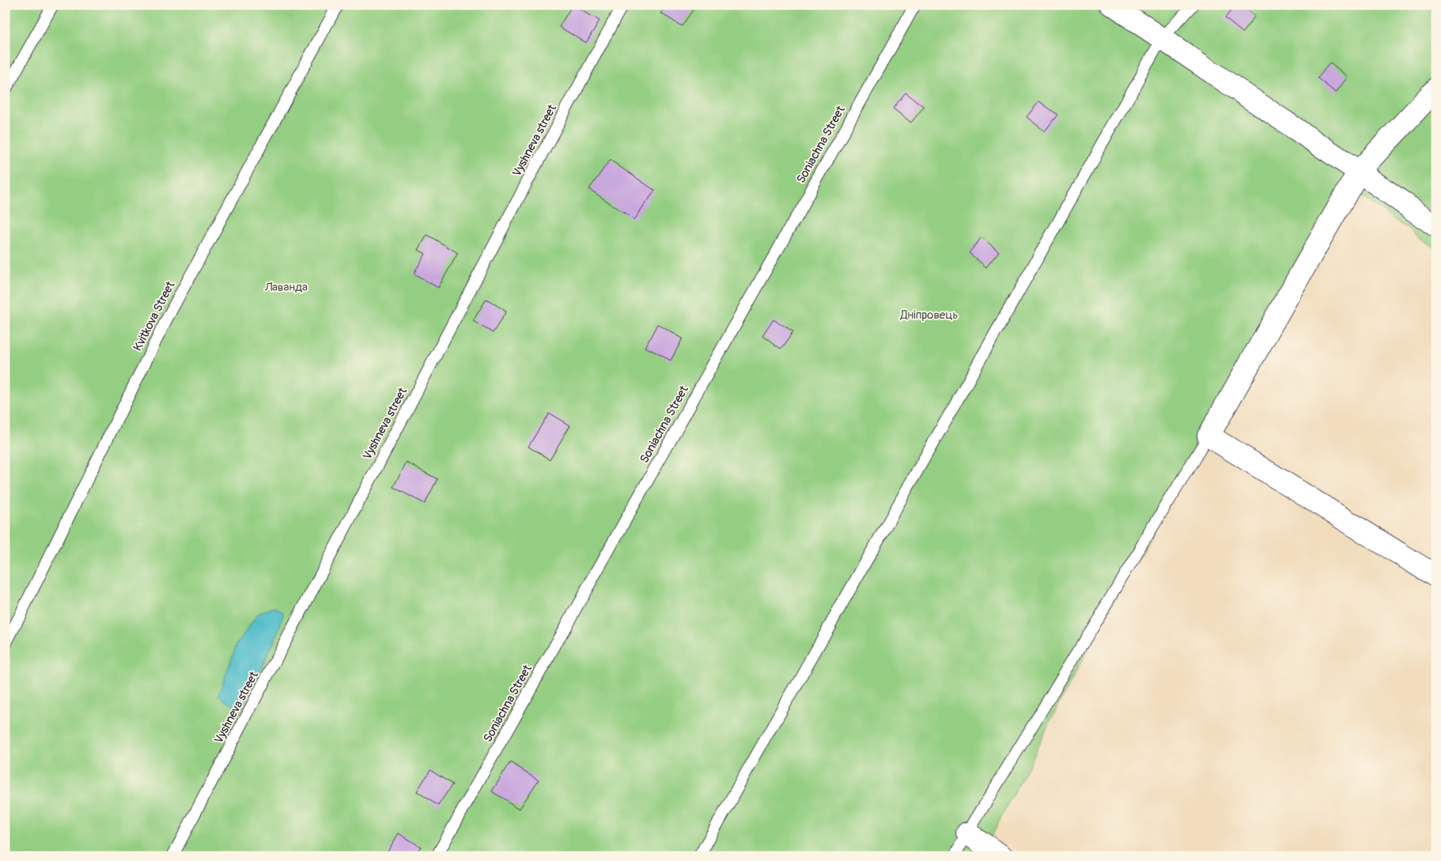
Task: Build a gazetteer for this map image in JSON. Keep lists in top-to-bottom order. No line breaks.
{"streets":{"lane":["Vyshneva street","Soniachna Street","Kvitkova Street"]},"parks":["Лаванда","Дніпровець"]}
